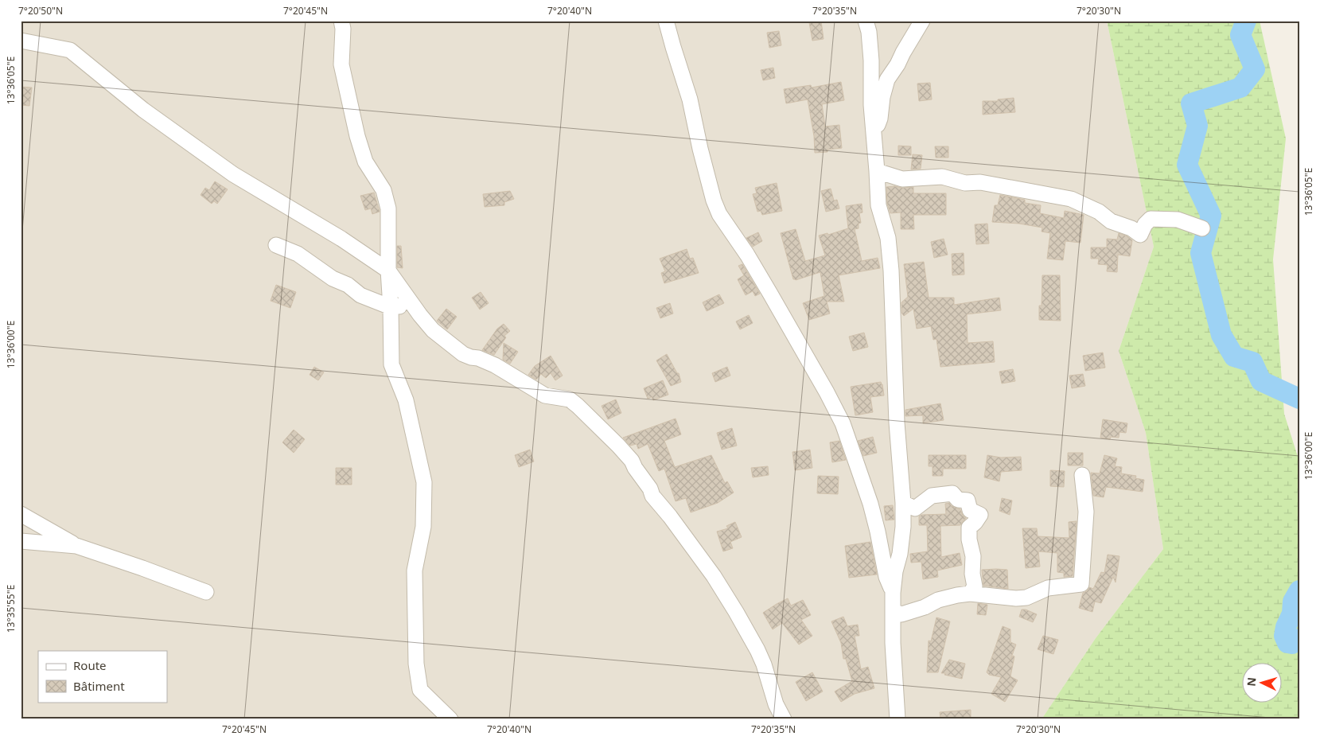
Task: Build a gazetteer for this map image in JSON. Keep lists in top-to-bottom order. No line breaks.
{"legend":["Route","Bâtiment"],"north":"left","coordinates":["7°20'50\"N","7°20'45\"N","7°20'40\"N","7°20'35\"N","7°20'30\"N","13°36'05\"E","13°36'00\"E","13°35'55\"E"]}
